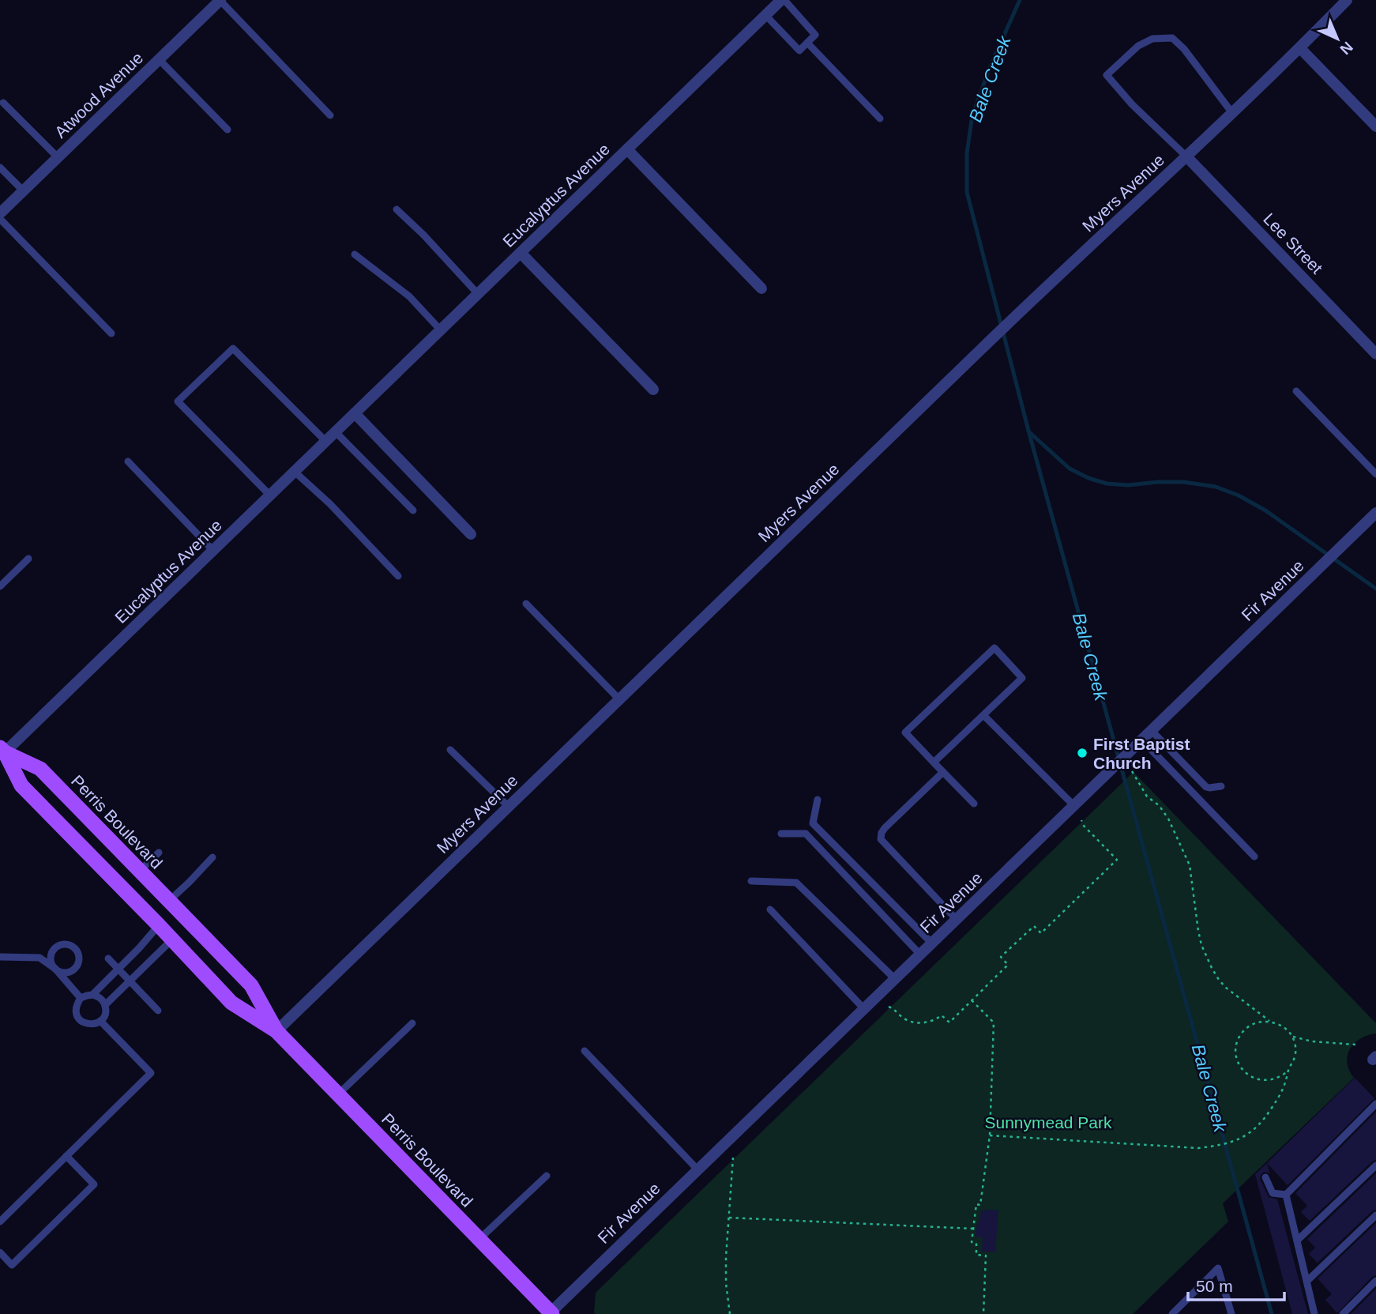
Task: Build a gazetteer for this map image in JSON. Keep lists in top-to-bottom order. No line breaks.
{"streets":{"main road":["Perris Boulevard"],"street":["Atwood Avenue","Myers Avenue","Eucalyptus Avenue","Lee Street","Fir Avenue"]},"crossings":[["Myers Avenue","Lee Street"],["Myers Avenue","Perris Boulevard"],["Eucalyptus Avenue","Perris Boulevard"],["Fir Avenue","Perris Boulevard"]],"water":["Bale Creek"],"parks":["Sunnymead Park"],"places":["First Baptist Church"],"scale_bar":"50 m","north":"bottom right"}
